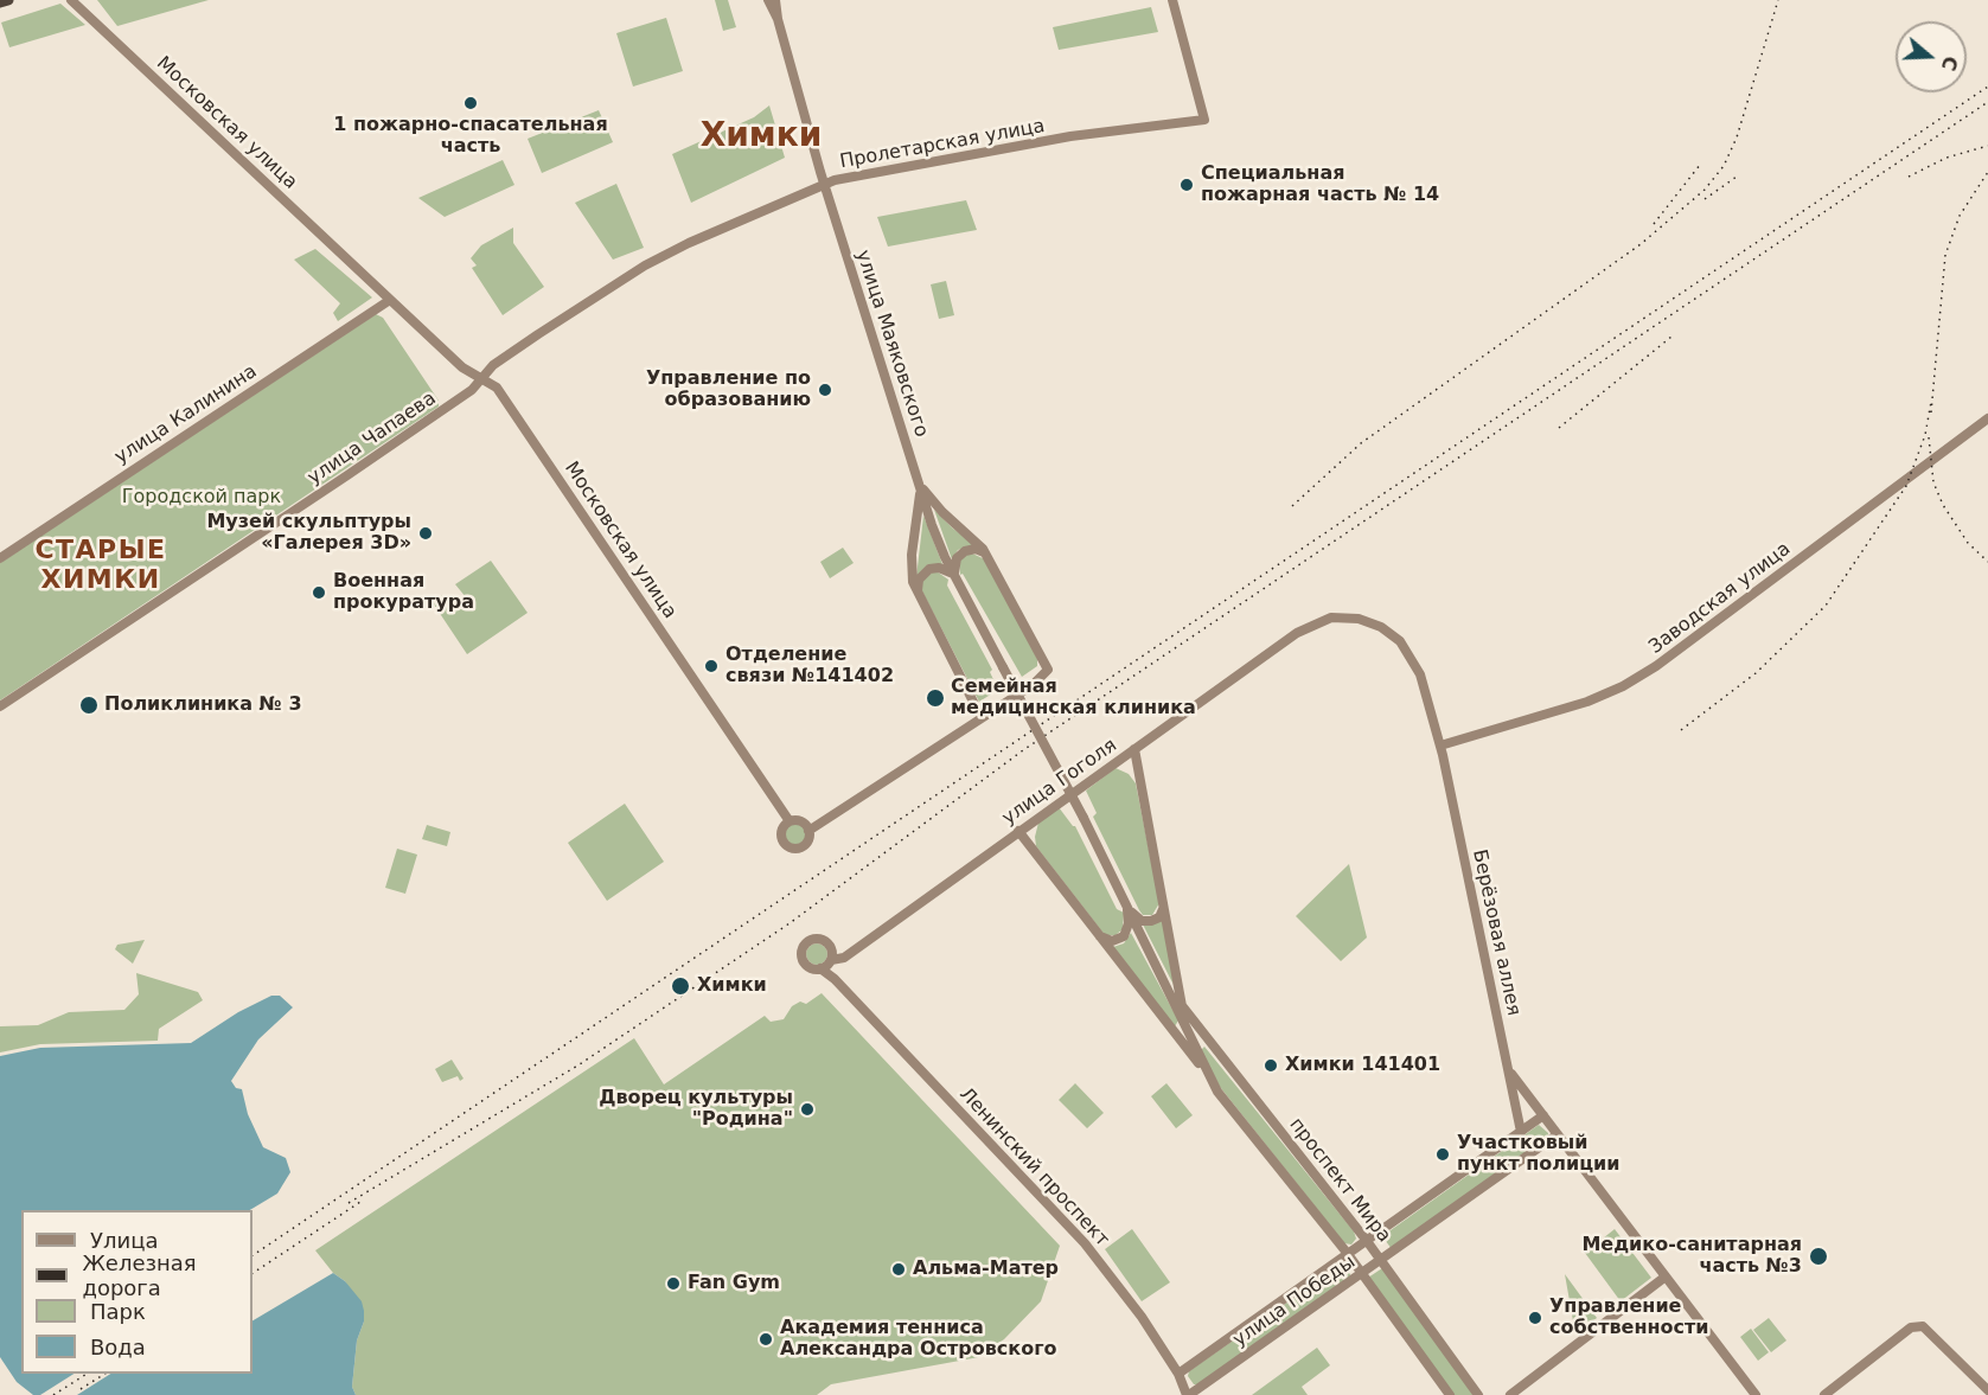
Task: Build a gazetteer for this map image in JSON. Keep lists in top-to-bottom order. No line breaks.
{"streets":{"street":["Московская улица","Пролетарская улица","улица Маяковского","улица Калинина","улица Чапаева","Заводская улица","улица Гоголя","Берёзовая аллея","Ленинский проспект","проспект Мира","улица Победы"]},"crossings":[["Московская улица","Пролетарская улица"],["Московская улица","улица Калинина"],["Московская улица","улица Чапаева"],["Пролетарская улица","улица Маяковского"],["Пролетарская улица","улица Чапаева"],["улица Маяковского","проспект Мира"],["Заводская улица","улица Гоголя"],["Заводская улица","Берёзовая аллея"],["улица Гоголя","Берёзовая аллея"],["улица Гоголя","Ленинский проспект"],["Берёзовая аллея","улица Победы"],["Ленинский проспект","улица Победы"],["проспект Мира","улица Победы"]],"districts":["Химки","СТАРЫЕ ХИМКИ"],"parks":["Городской парк"],"places":["1 пожарно-спасательная часть","Специальная пожарная часть № 14","Управление по образованию","Музей скульптуры «Галерея 3D»","Военная прокуратура","Отделение связи №141402","Семейная медицинская клиника","Поликлиника № 3","Химки","Химки 141401","Дворец культуры \"Родина\"","Участковый пункт полиции","Медико-санитарная часть №3","Альма-Матер","Fan Gym","Управление собственности","Академия тенниса Александра Островского"],"legend":["Улица","Железная дорога","Парк","Вода"],"north":"right"}
